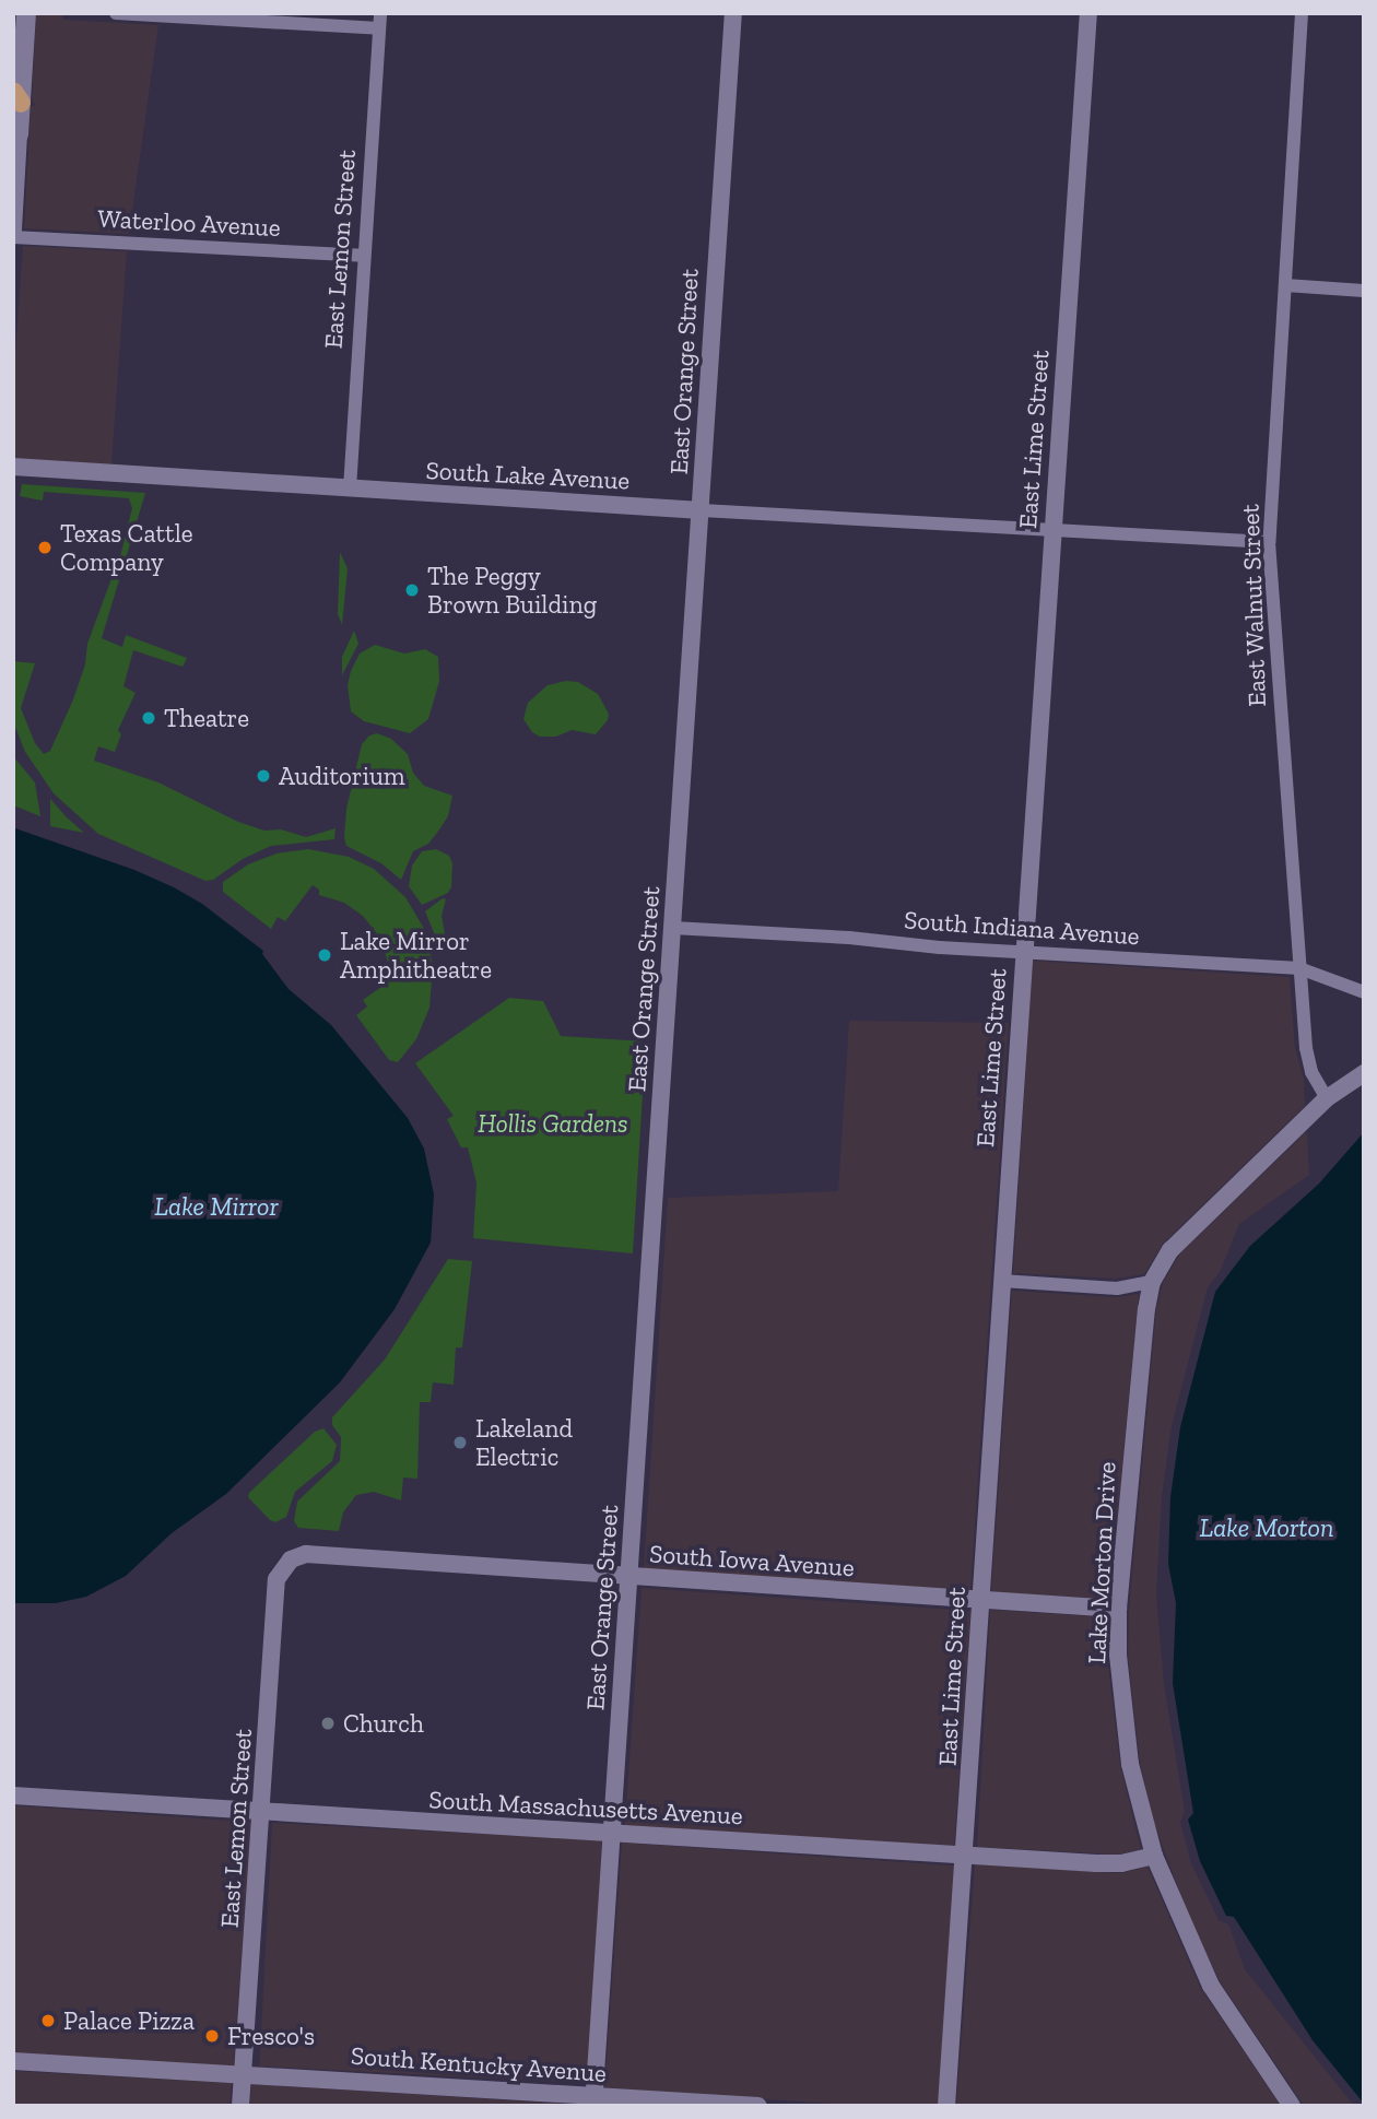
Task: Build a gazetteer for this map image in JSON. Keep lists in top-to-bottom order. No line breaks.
{"streets":{"street":["Waterloo Avenue","East Lemon Street","East Orange Street","East Lime Street","South Lake Avenue","East Walnut Street","South Indiana Avenue","South Iowa Avenue","Lake Morton Drive","South Massachusetts Avenue","South Kentucky Avenue"]},"crossings":[["Waterloo Avenue","East Lemon Street"],["East Lemon Street","South Lake Avenue"],["East Lemon Street","South Iowa Avenue"],["East Lemon Street","South Massachusetts Avenue"],["East Lemon Street","South Kentucky Avenue"],["East Orange Street","South Lake Avenue"],["East Orange Street","South Indiana Avenue"],["East Orange Street","South Iowa Avenue"],["East Orange Street","South Massachusetts Avenue"],["East Orange Street","South Kentucky Avenue"],["East Lime Street","South Lake Avenue"],["East Lime Street","South Indiana Avenue"],["East Lime Street","South Iowa Avenue"],["East Lime Street","South Massachusetts Avenue"],["South Lake Avenue","East Walnut Street"],["East Walnut Street","South Indiana Avenue"],["East Walnut Street","Lake Morton Drive"],["South Iowa Avenue","Lake Morton Drive"],["Lake Morton Drive","South Massachusetts Avenue"]],"water":["Lake Mirror","Lake Morton"],"parks":["Hollis Gardens"],"places":["Texas Cattle Company","The Peggy Brown Building","Theatre","Auditorium","Lake Mirror Amphitheatre","Lakeland Electric","Church","Palace Pizza","Fresco's"]}
